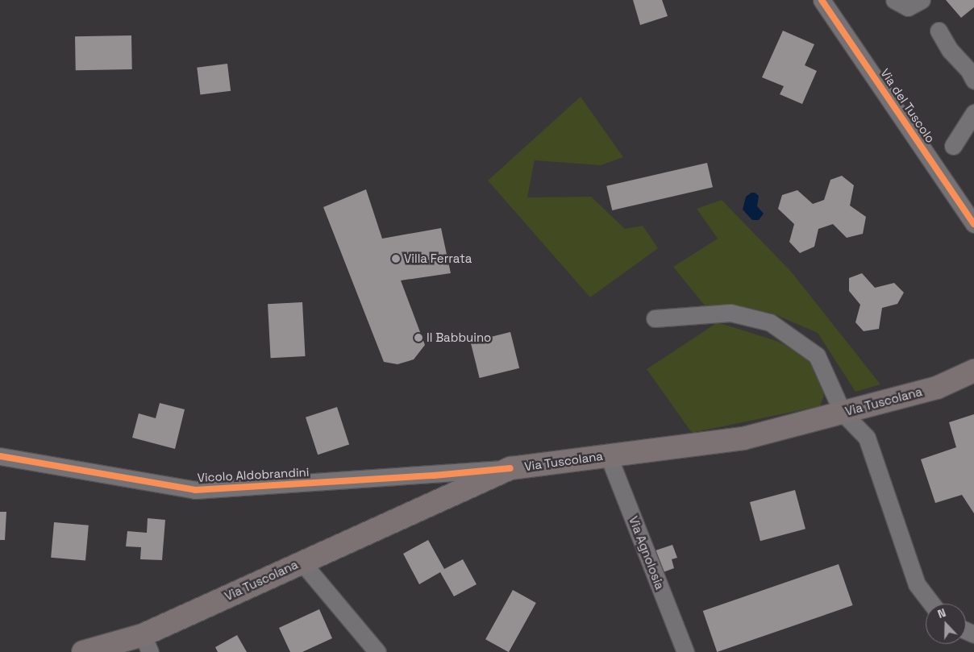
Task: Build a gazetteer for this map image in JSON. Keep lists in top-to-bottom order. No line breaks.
{"streets":{"main road":["Via Tuscolana"],"street":["Via del Tuscolo","Vicolo Aldobrandini","Via Agnolosia"]},"crossings":[["Via Tuscolana","Vicolo Aldobrandini"],["Via Tuscolana","Via Agnolosia"]],"places":["Villa Ferrata","Il Babbuino"],"north":"top"}
